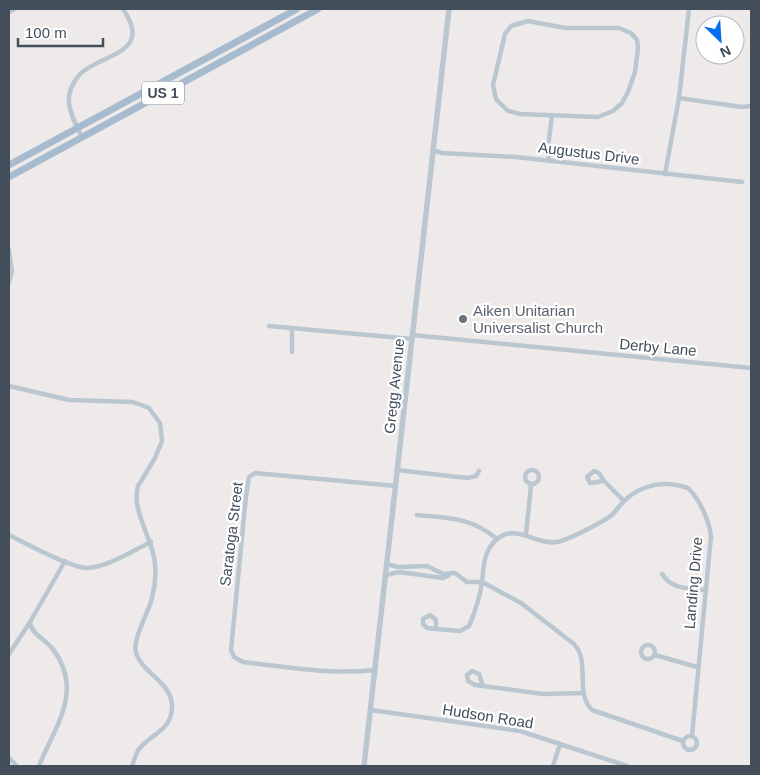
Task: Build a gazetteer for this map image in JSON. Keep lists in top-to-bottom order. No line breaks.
{"streets":{"main road":["US 1"],"street":["Augustus Drive","Derby Lane","Gregg Avenue","Saratoga Street","Landing Drive","Hudson Road"]},"crossings":[["Augustus Drive","Gregg Avenue"],["Derby Lane","Gregg Avenue"],["Gregg Avenue","Saratoga Street"],["Gregg Avenue","Hudson Road"]],"places":["Aiken Unitarian Universalist Church"],"scale_bar":"100 m","north":"bottom right"}
